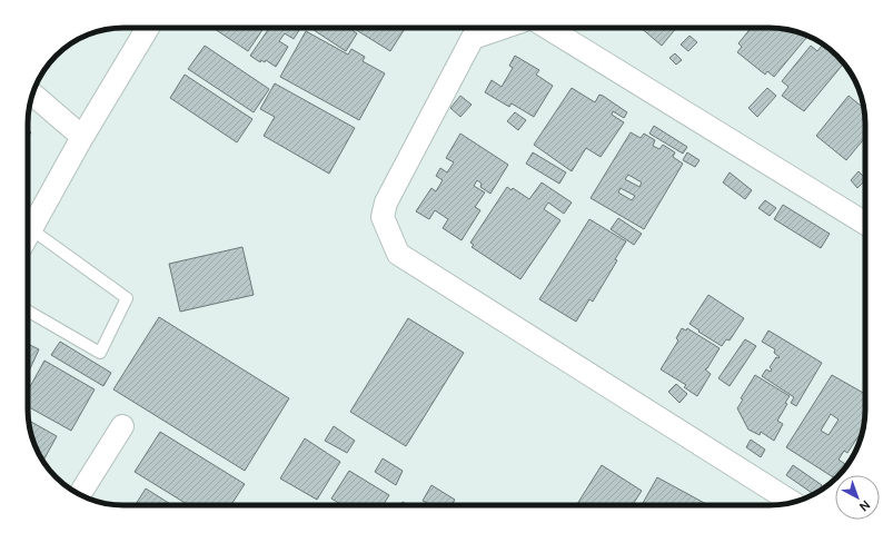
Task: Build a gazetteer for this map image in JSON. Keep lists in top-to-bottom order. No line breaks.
{"north":"bottom right"}
